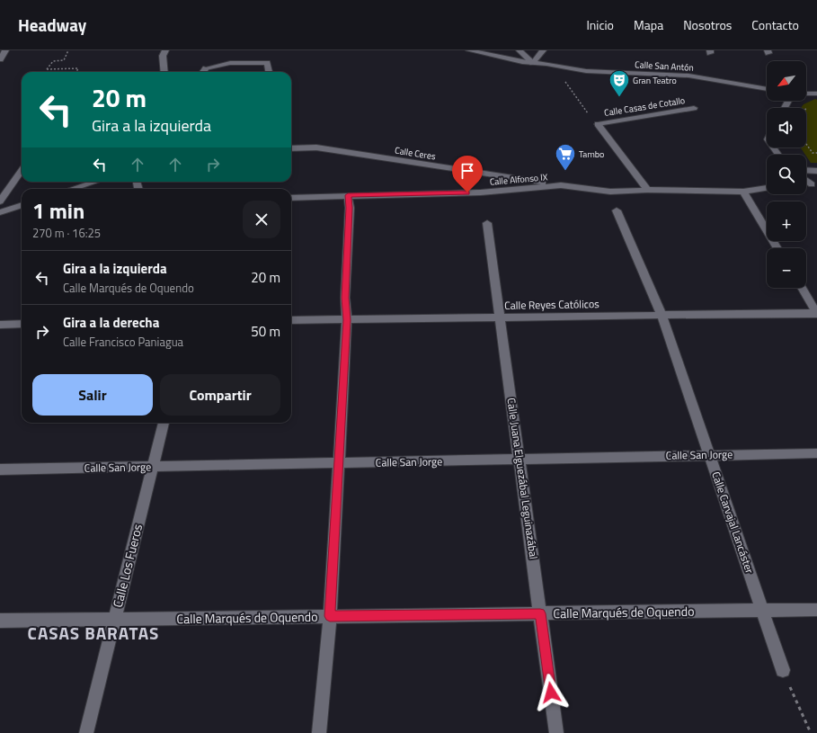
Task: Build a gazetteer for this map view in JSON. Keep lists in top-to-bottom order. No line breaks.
{"streets":{"street":["Calle San Antón","Calle Casas de Cotallo","Calle Ceres","Calle Alfonso IX","Calle Reyes Católicos","Calle San Jorge","Calle Juana Elguezábal Leguinazábal","Calle Carvajal Lancáster","Calle Los Fueros","Calle Marqués de Oquendo"]},"crossings":[["Calle San Antón","Calle Casas de Cotallo"],["Calle Casas de Cotallo","Calle Alfonso IX"],["Calle Ceres","Calle Alfonso IX"],["Calle Reyes Católicos","Calle Juana Elguezábal Leguinazábal"],["Calle Reyes Católicos","Calle Carvajal Lancáster"],["Calle San Jorge","Calle Juana Elguezábal Leguinazábal"],["Calle San Jorge","Calle Carvajal Lancáster"],["Calle San Jorge","Calle Los Fueros"],["Calle Juana Elguezábal Leguinazábal","Calle Marqués de Oquendo"],["Calle Carvajal Lancáster","Calle Marqués de Oquendo"],["Calle Los Fueros","Calle Marqués de Oquendo"]],"districts":["CASAS BARATAS"],"places":{"theatre":["Gran Teatro"],"supermarket":["Tambo"]},"north":"bottom left","page":{"header":"Headway","nav":["Inicio","Mapa","Nosotros","Contacto"],"map_buttons":["+","−"],"turn":["20 m","Gira a la izquierda"],"heading":["1 min","270 m · 16:25"],"list":[{"name":"Gira a la izquierda","note":"Calle Marqués de Oquendo","value":"20 m"},{"name":"Gira a la derecha","note":"Calle Francisco Paniagua","value":"50 m"}],"buttons":["Salir","Compartir"]}}
